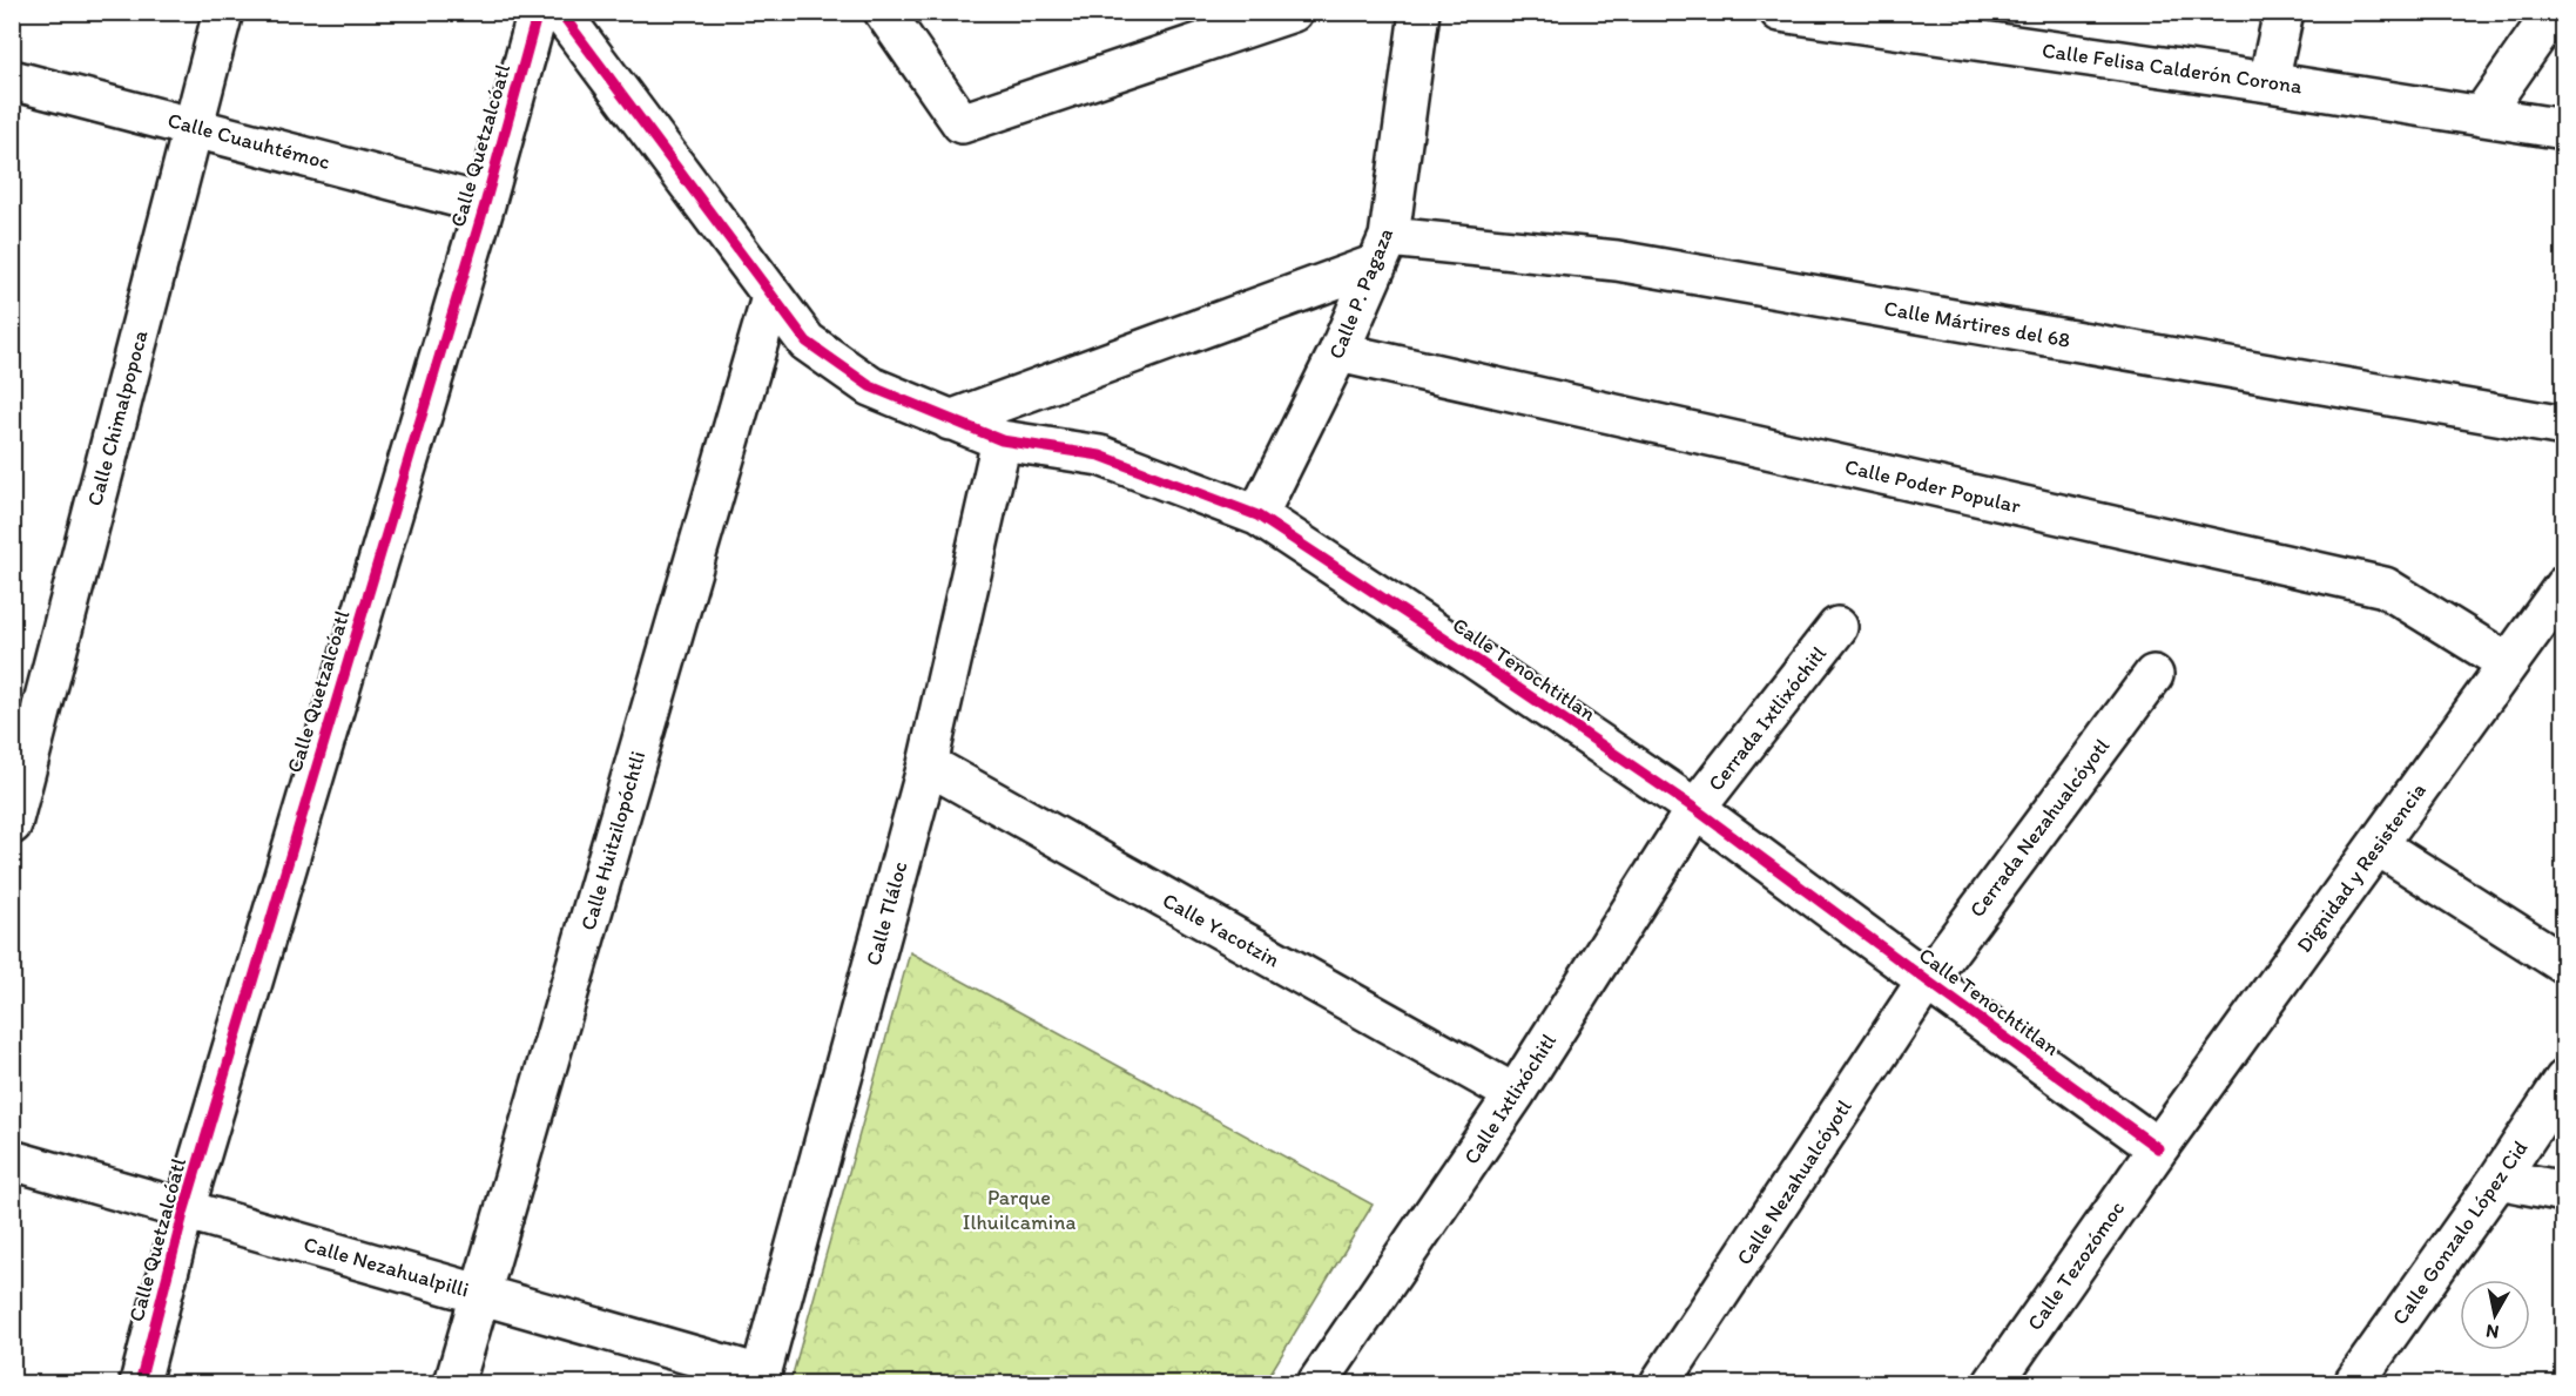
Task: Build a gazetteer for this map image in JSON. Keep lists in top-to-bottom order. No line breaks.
{"streets":{"street":["Calle Felisa Calderón Corona","Calle Cuauhtémoc","Calle Quetzalcóatl","Calle P. Pagaza","Calle Mártires del 68","Calle Chimalpopoca","Calle Poder Popular","Calle Tenochtitlan","Cerrada Ixtlixóchitl","Cerrada Nezahualcóyotl","Calle Huitzilopóchtli","Dignidad y Resistencia","Calle Tláloc","Calle Yacotzin","Calle Ixtlixóchitl","Calle Nezahualcóyotl","Calle Gonzalo López Cid","Calle Tezozómoc","Calle Nezahualpilli"]},"crossings":[["Calle Cuauhtémoc","Calle Quetzalcóatl"],["Calle Cuauhtémoc","Calle Chimalpopoca"],["Calle Quetzalcóatl","Calle Nezahualpilli"],["Calle P. Pagaza","Calle Mártires del 68"],["Calle P. Pagaza","Calle Poder Popular"],["Calle P. Pagaza","Calle Tenochtitlan"],["Calle Poder Popular","Dignidad y Resistencia"],["Calle Tenochtitlan","Cerrada Ixtlixóchitl"],["Calle Tenochtitlan","Cerrada Nezahualcóyotl"],["Calle Tenochtitlan","Calle Huitzilopóchtli"],["Calle Tenochtitlan","Dignidad y Resistencia"],["Calle Tenochtitlan","Calle Tláloc"],["Calle Tenochtitlan","Calle Ixtlixóchitl"],["Calle Tenochtitlan","Calle Nezahualcóyotl"],["Calle Tenochtitlan","Calle Tezozómoc"],["Cerrada Ixtlixóchitl","Calle Ixtlixóchitl"],["Cerrada Nezahualcóyotl","Calle Nezahualcóyotl"],["Calle Huitzilopóchtli","Calle Nezahualpilli"],["Dignidad y Resistencia","Calle Tezozómoc"],["Calle Tláloc","Calle Yacotzin"],["Calle Tláloc","Calle Nezahualpilli"],["Calle Yacotzin","Calle Ixtlixóchitl"]],"parks":["Parque Ilhuilcamina"],"north":"bottom"}
